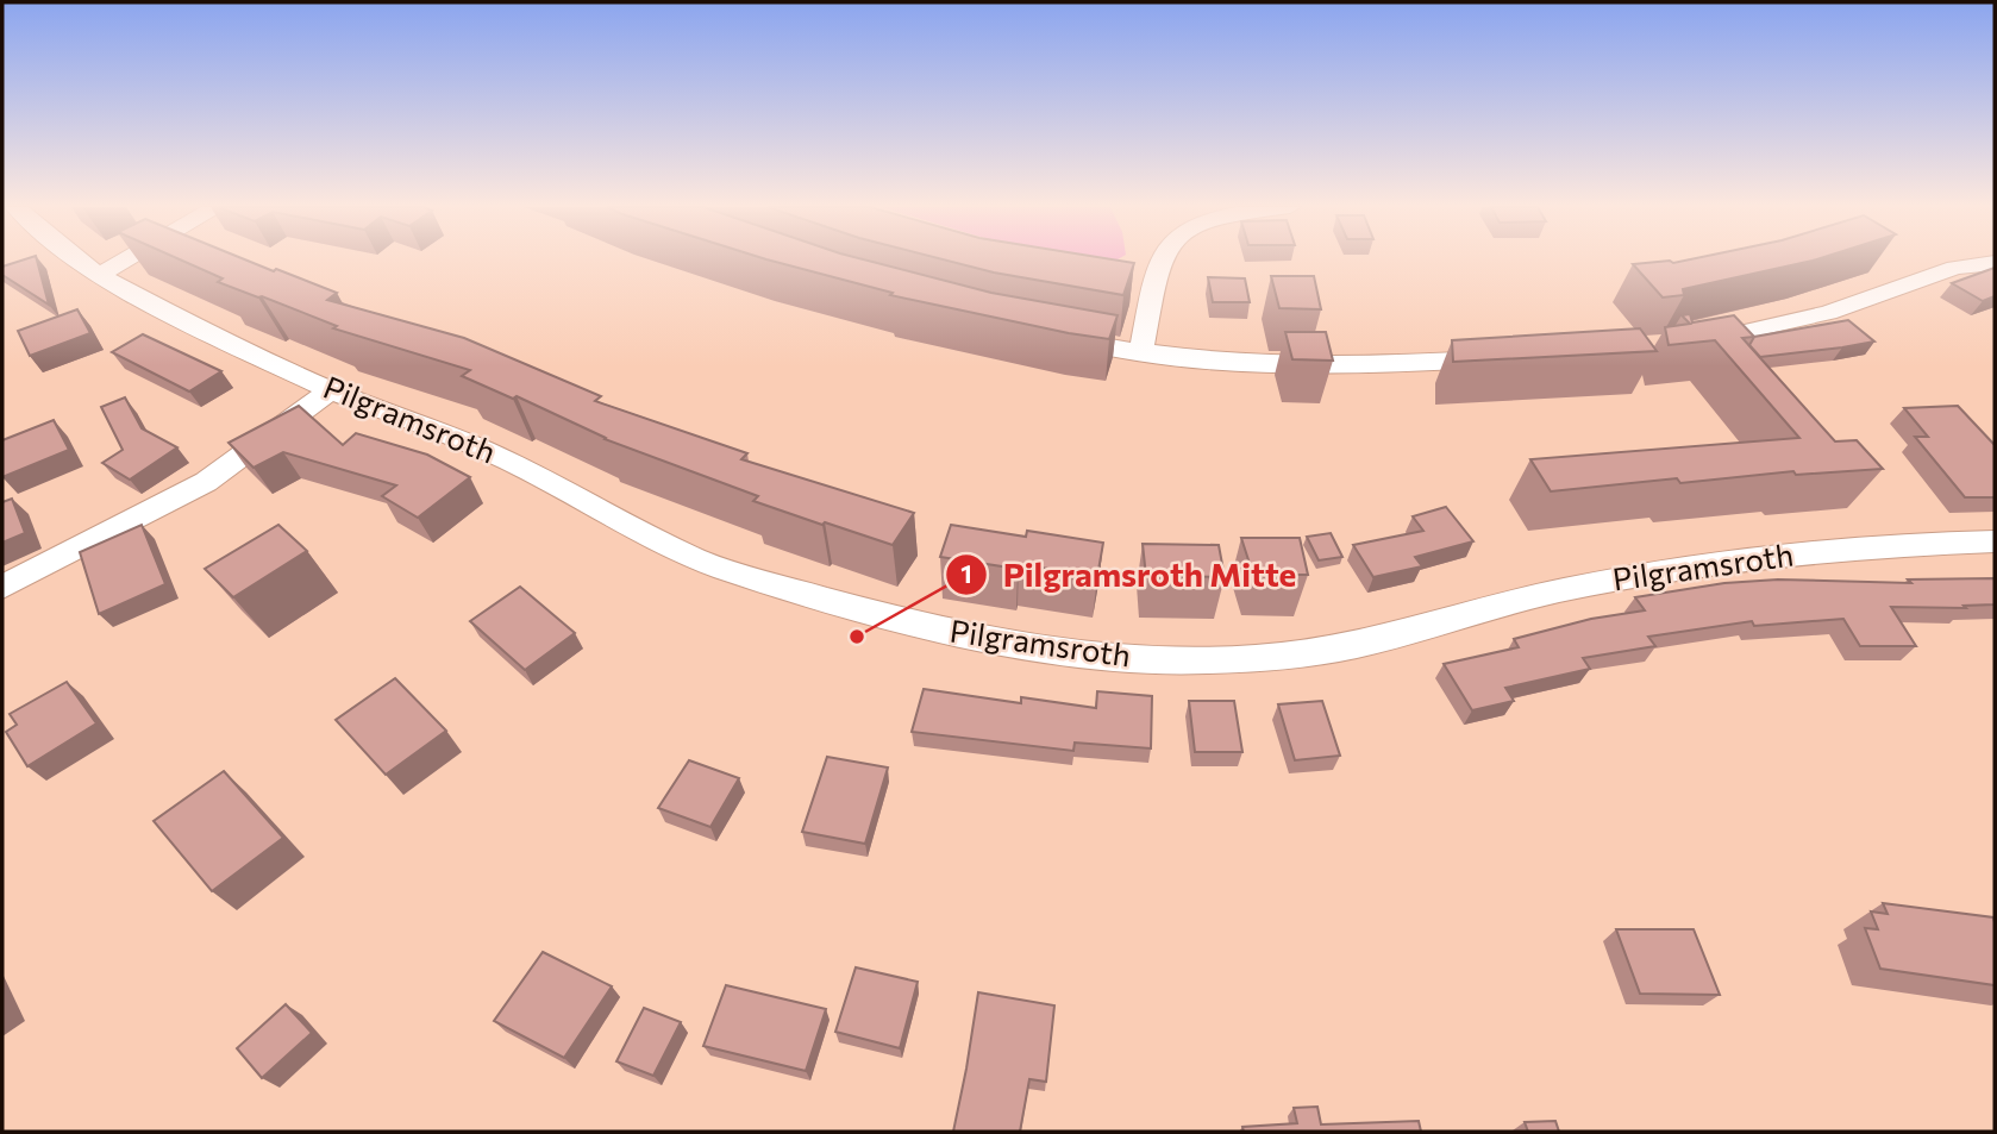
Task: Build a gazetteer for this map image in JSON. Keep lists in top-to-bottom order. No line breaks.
{"streets":{"street":["Pilgramsroth"]},"places":["Pilgramsroth Mitte"]}
